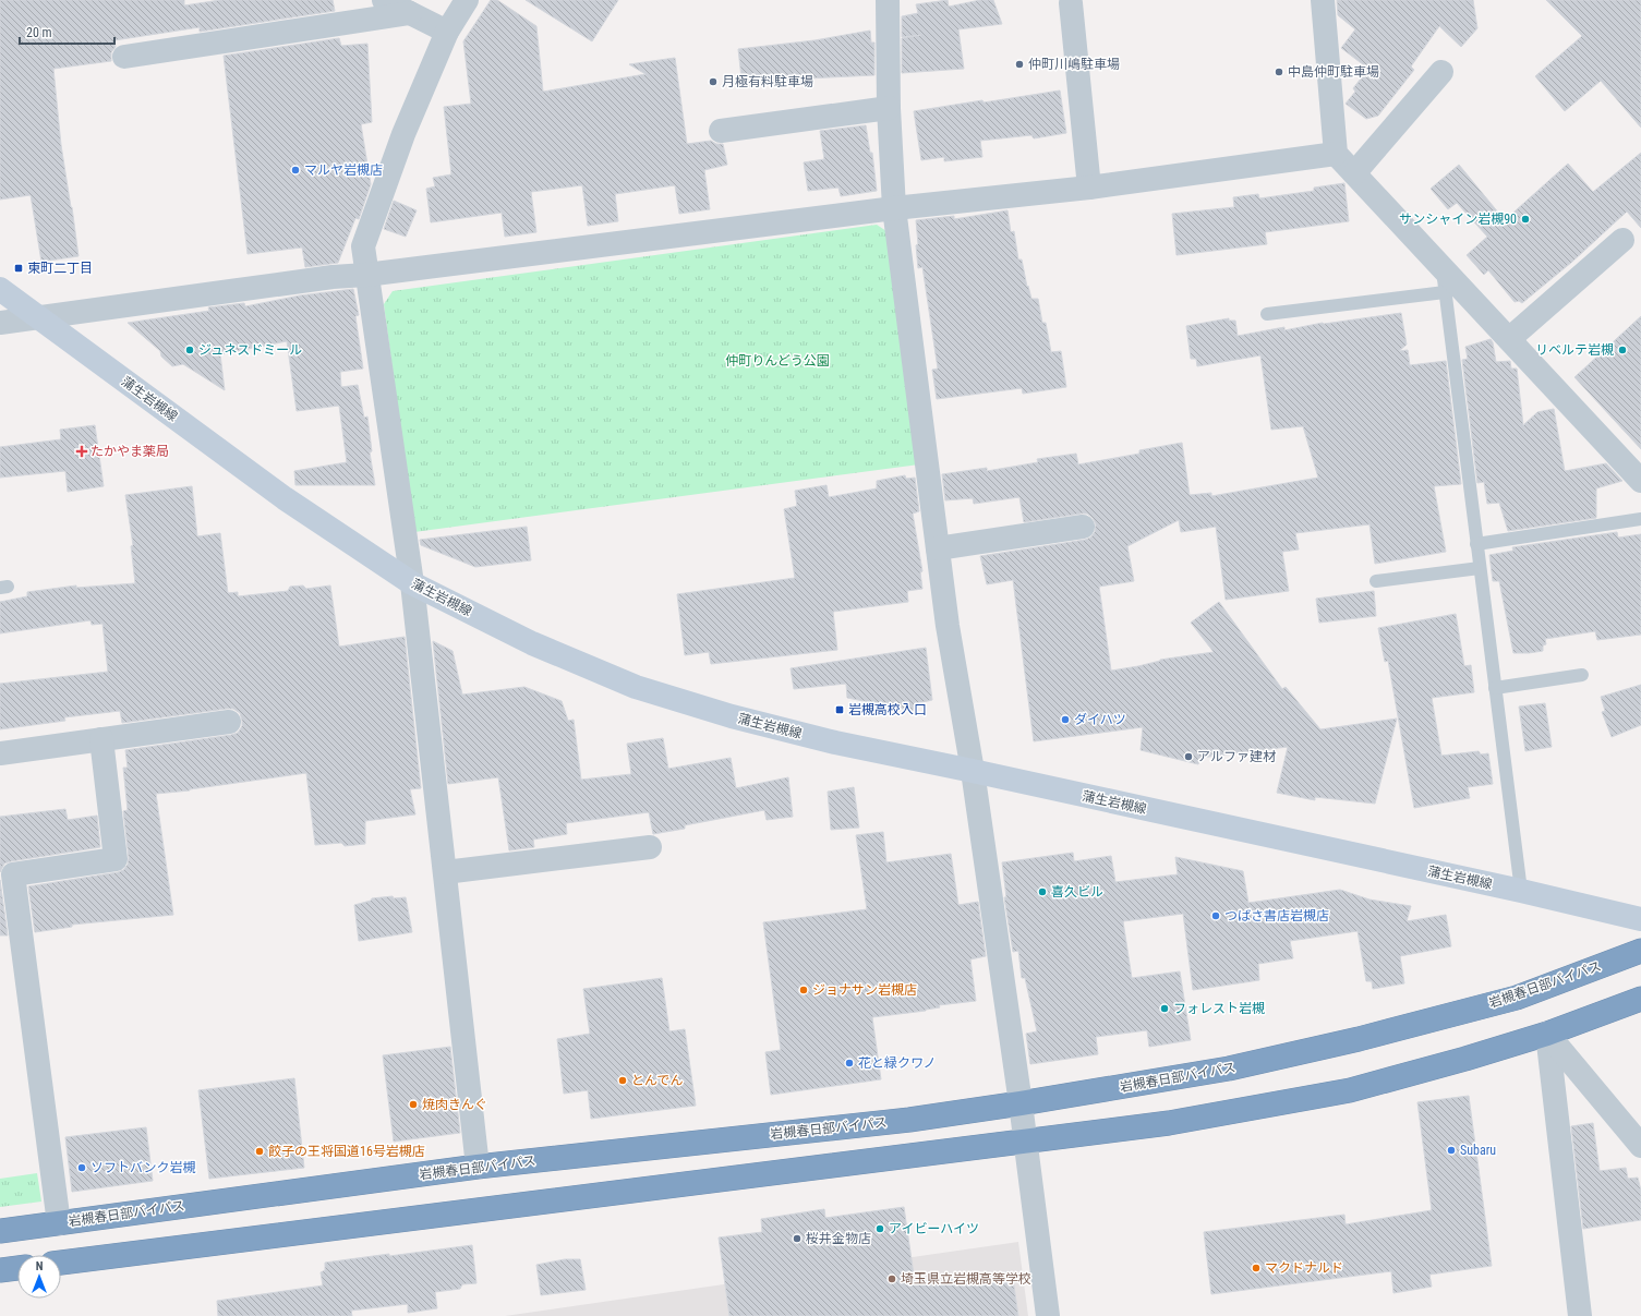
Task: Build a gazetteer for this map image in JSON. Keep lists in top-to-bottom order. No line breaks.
{"streets":{"highway":["岩槻春日部バイパス"],"main road":["蒲生岩槻線"]},"parks":["仲町りんどう公園"],"places":{"other":["仲町川嶋駐車場","中島仲町駐車場","月極有料駐車場","マルヤ岩槻店","サンシャイン岩槻90","ジュネスドミール","リベルテ岩槻","ダイハツ","アルファ建材","喜久ビル","つばさ書店岩槻店","ジョナサン岩槻店","フォレスト岩槻","花と緑クワノ","とんでん","焼肉きんぐ","Subaru","餃子の王将国道16号岩槻店","ソフトバンク岩槻","アイビーハイツ","桜井金物店","マクドナルド","埼玉県立岩槻高等学校"],"transit":["東町二丁目","岩槻高校入口"],"health":["たかやま薬局"]},"scale_bar":"20 m","north":"top"}
